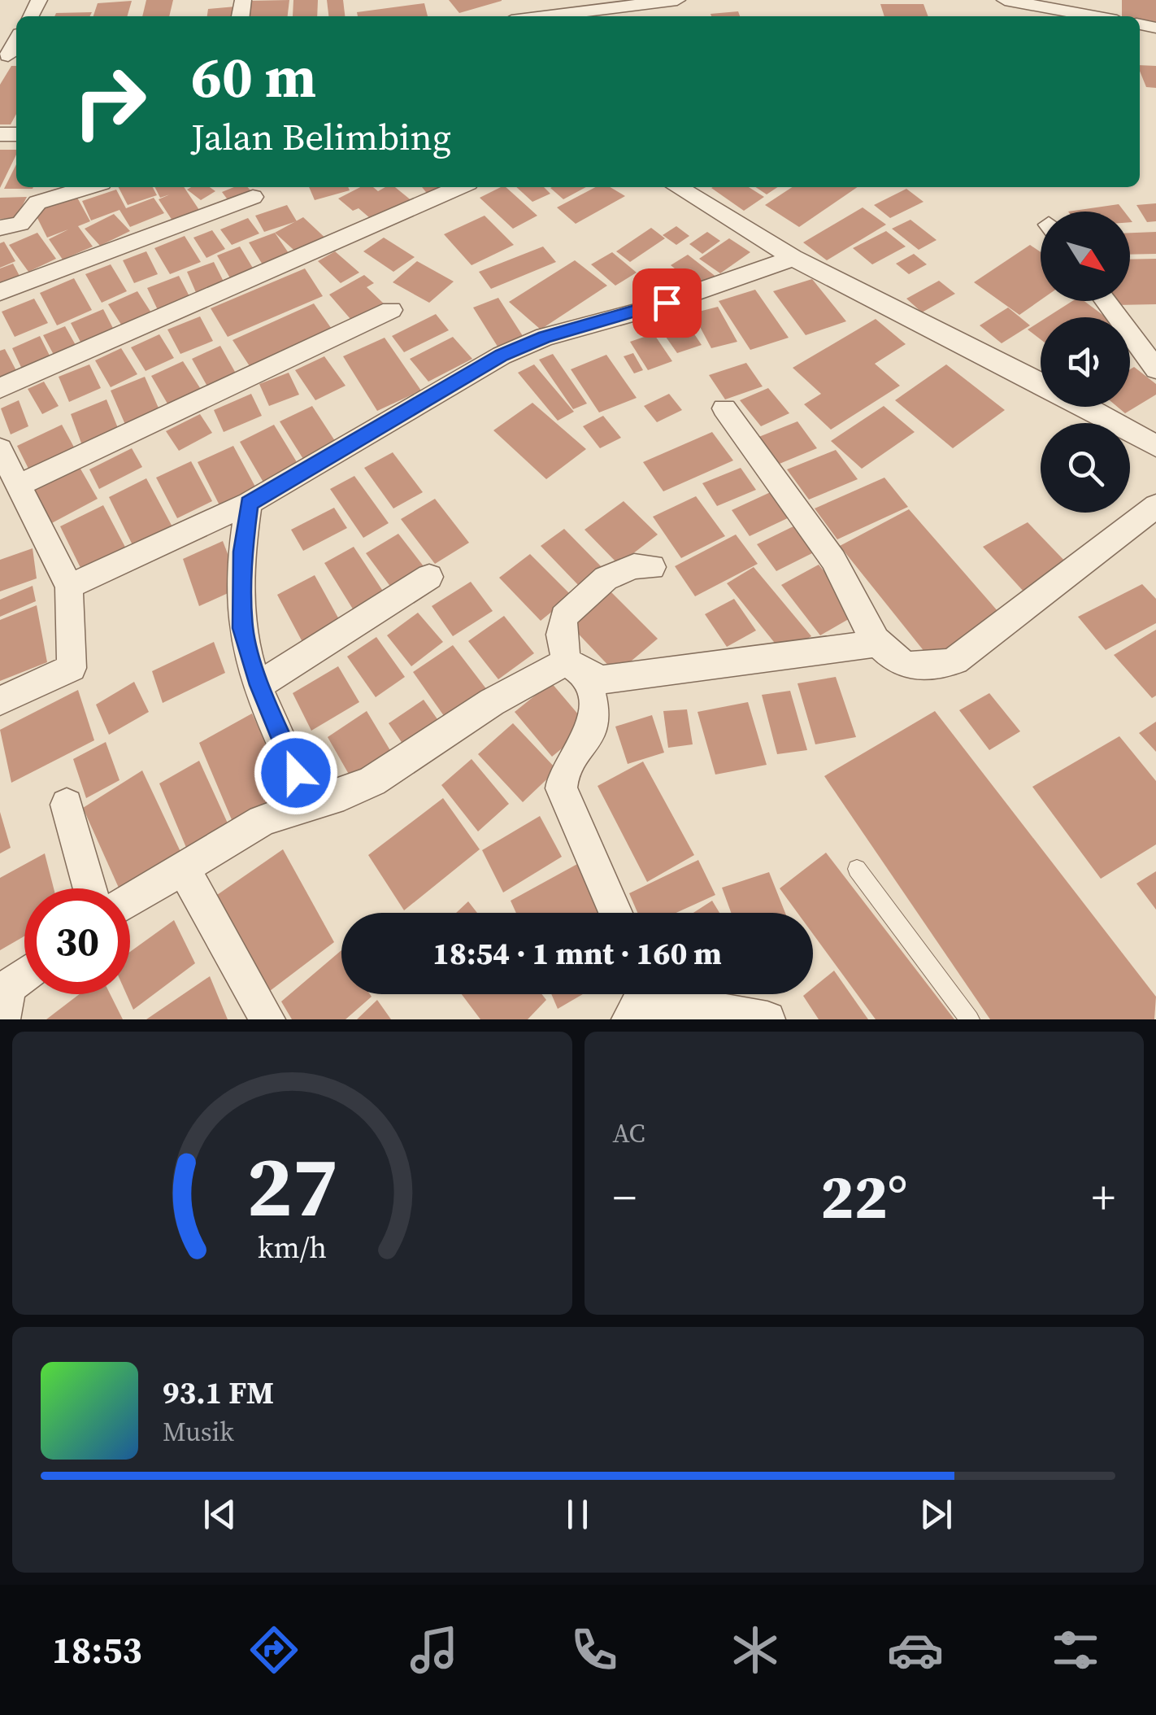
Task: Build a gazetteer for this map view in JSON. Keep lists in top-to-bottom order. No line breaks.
{"north":"bottom right","page":{"turn":["60 m","Jalan Belimbing"],"limit":"30","trip":"18:54 · 1 mnt · 160 m","tile":"AC","heat":["−","22°","+"],"song":["93.1 FM","Musik"],"tabs":"18:53","gauge":["27","km/h"]}}
